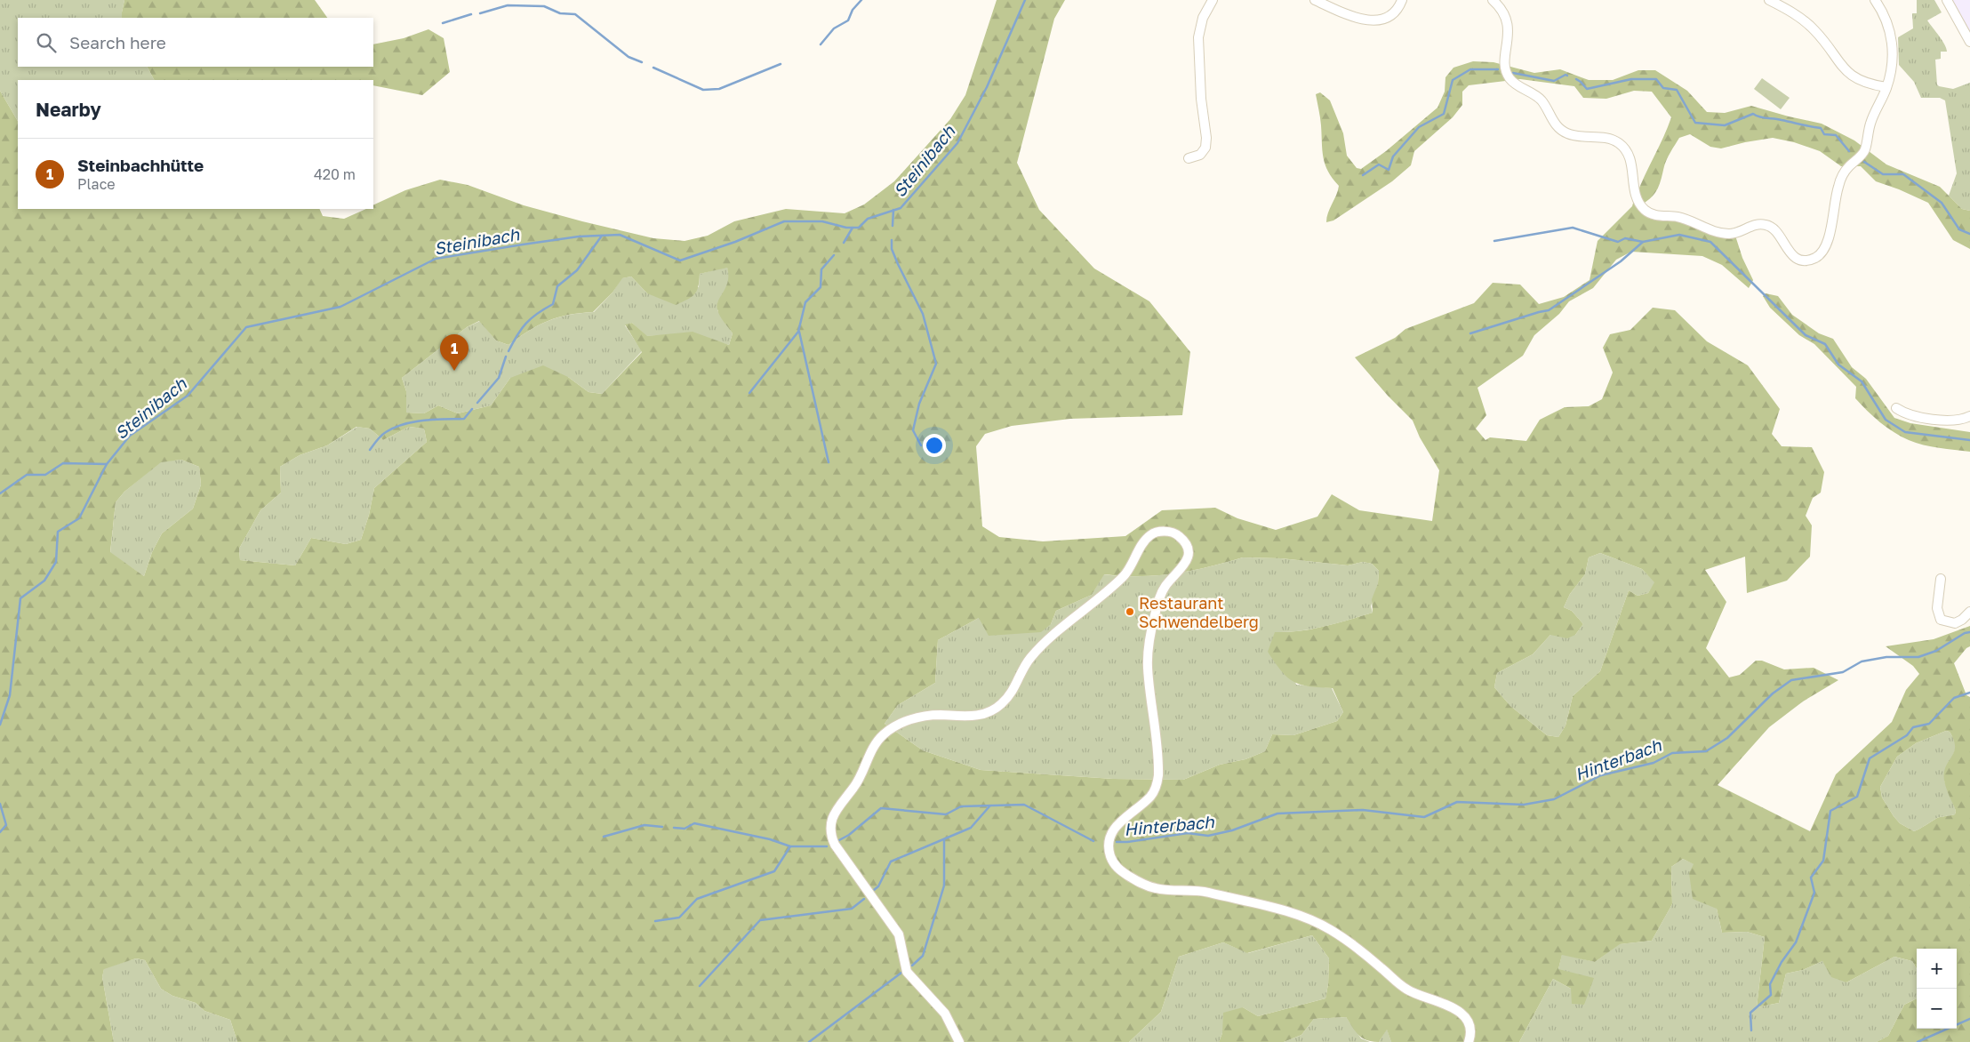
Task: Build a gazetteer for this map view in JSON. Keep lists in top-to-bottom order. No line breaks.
{"water":["Steinibach","Hinterbach"],"places":["Restaurant Schwendelberg"],"page":{"search":"Search here","heading":"Nearby","list":[{"mark":"1","name":"Steinbachhütte","note":"Place","value":"420 m"}],"pins":"1","map_buttons":["+","−"]}}
